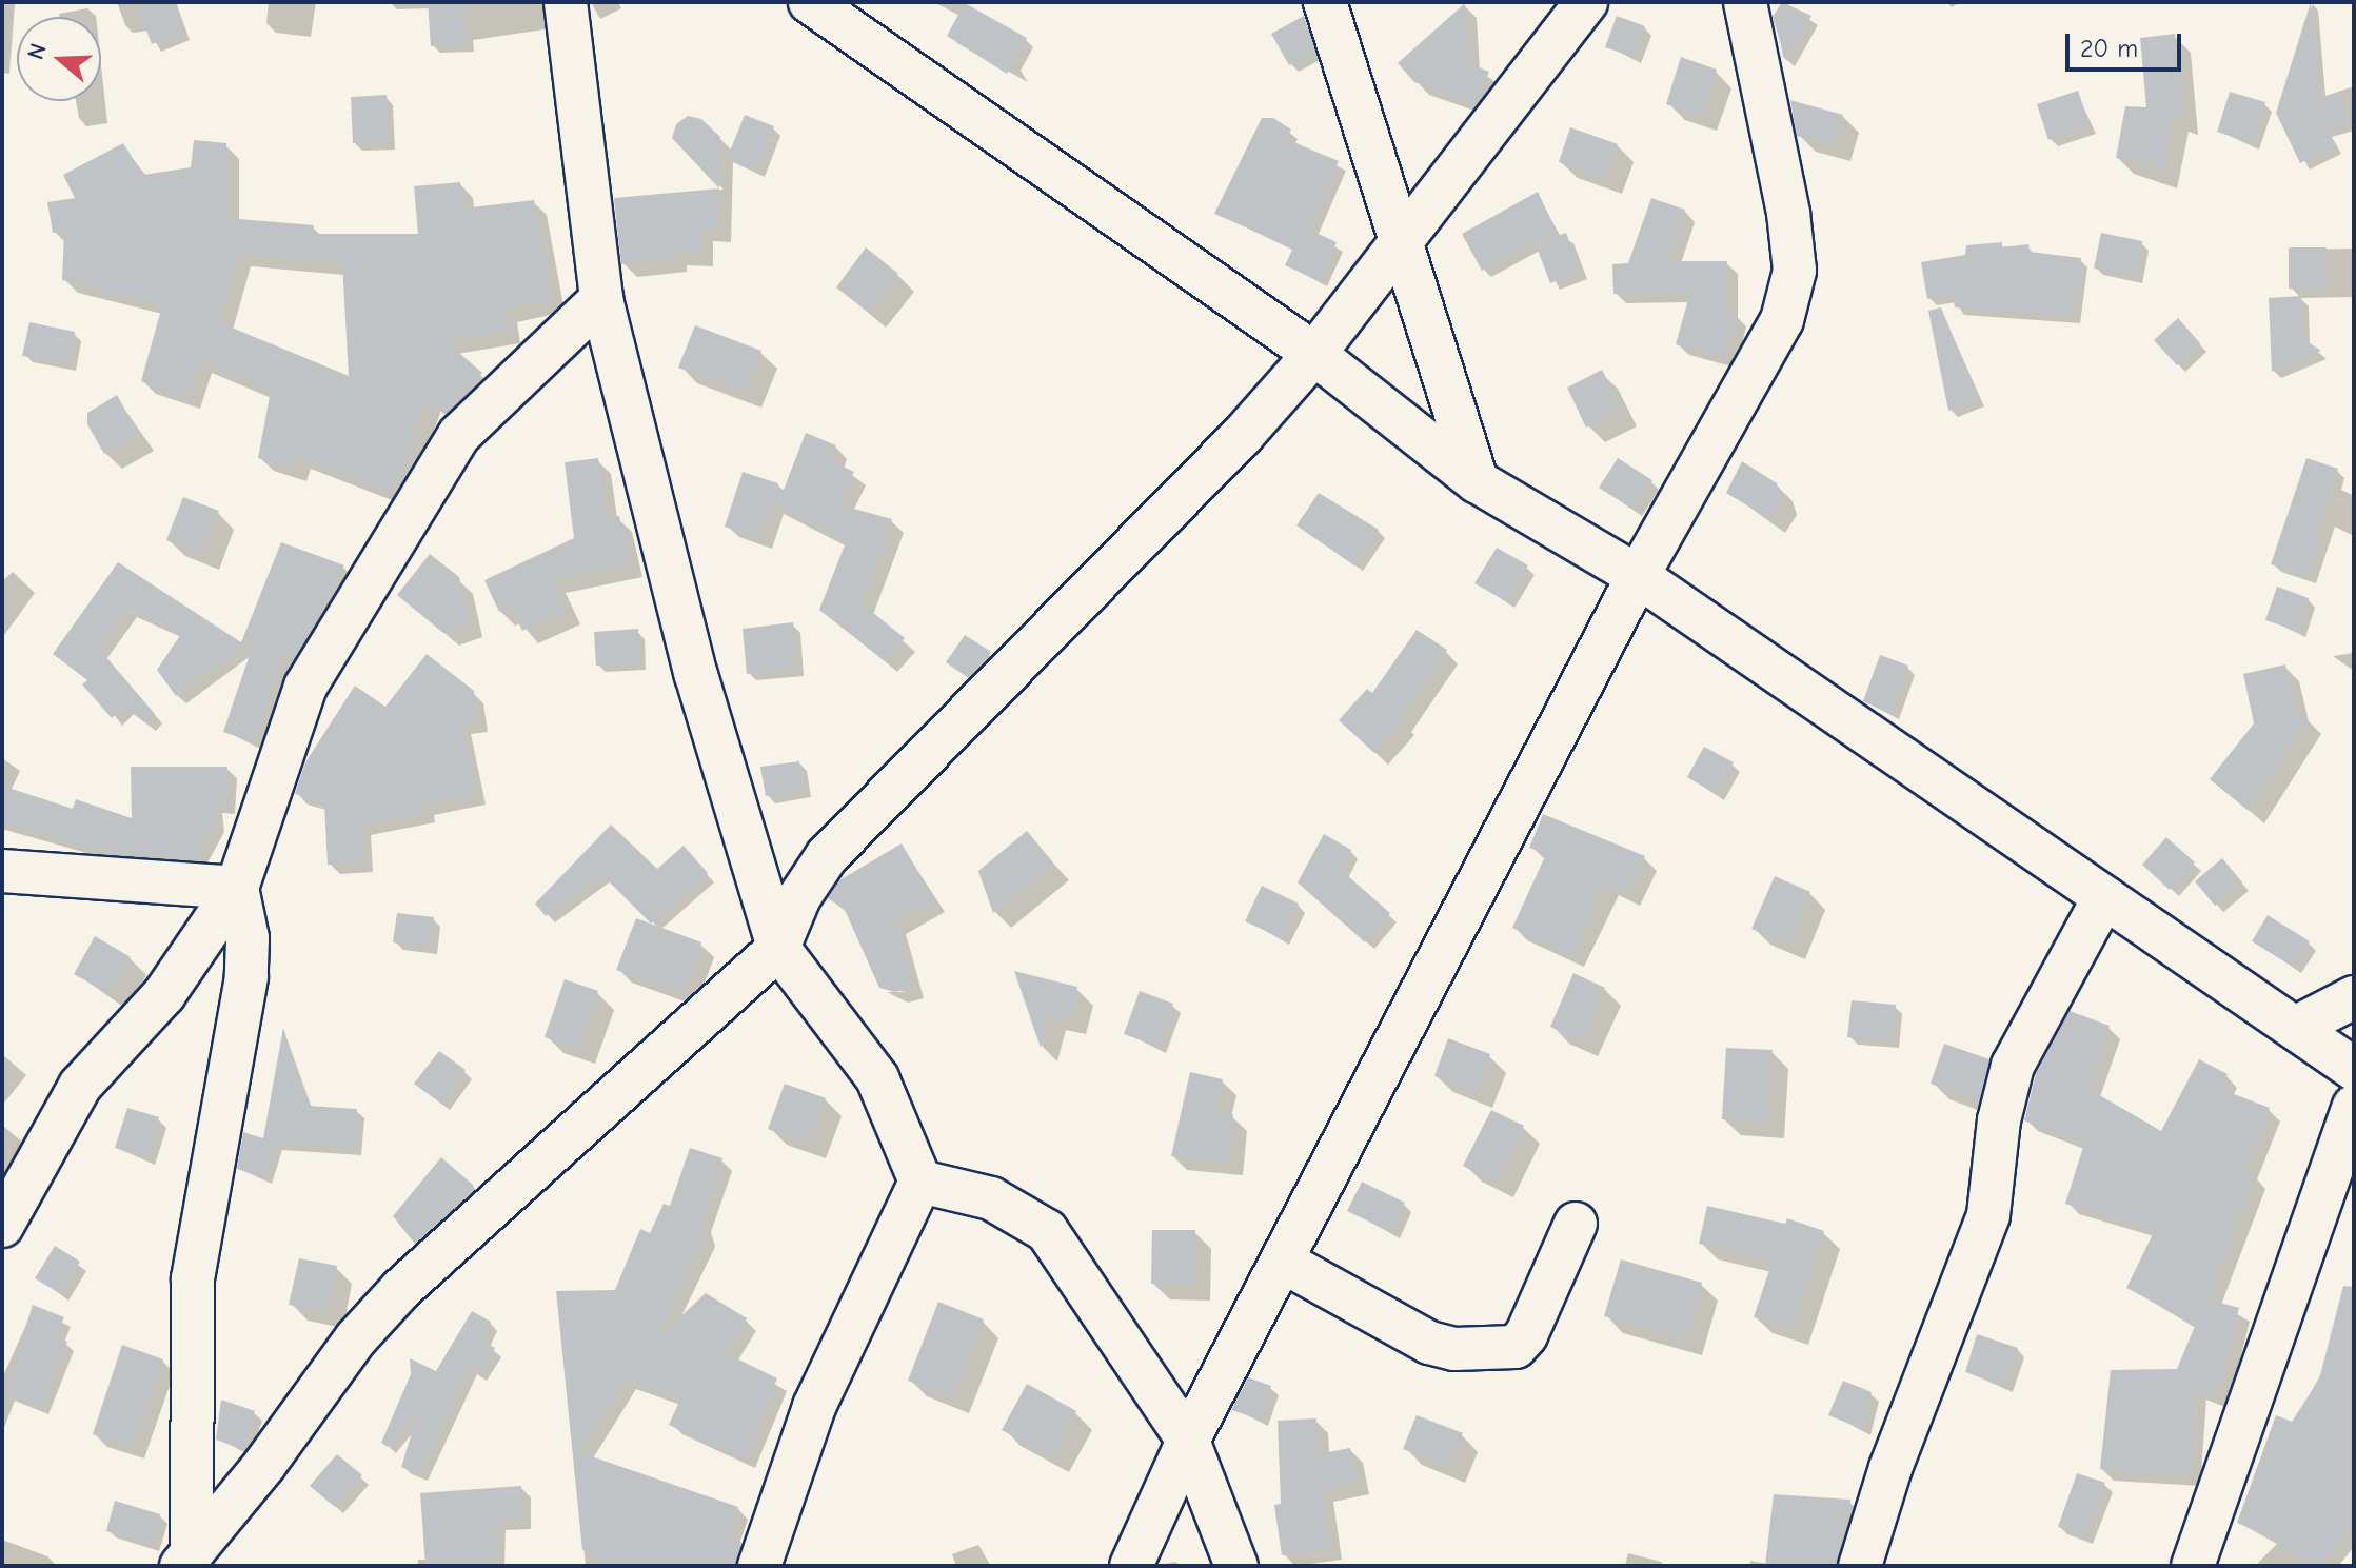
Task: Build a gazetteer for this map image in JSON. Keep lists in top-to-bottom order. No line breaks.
{"scale_bar":"20 m","north":"left"}
